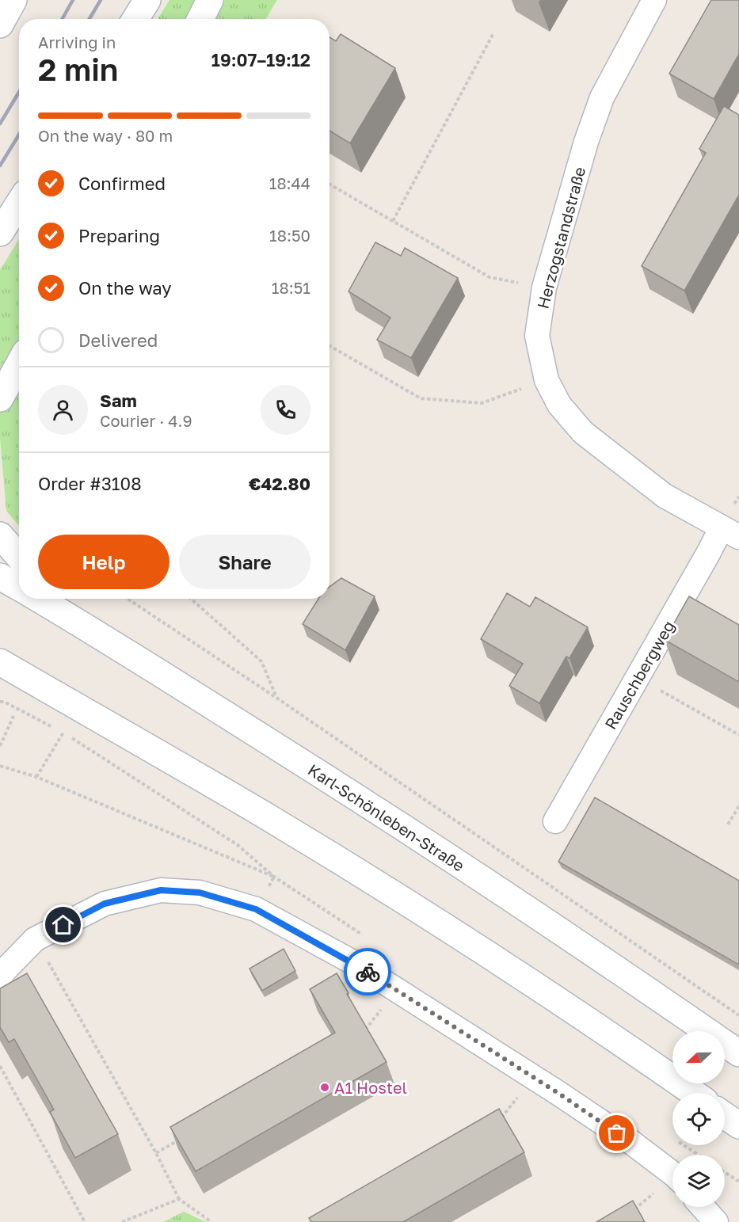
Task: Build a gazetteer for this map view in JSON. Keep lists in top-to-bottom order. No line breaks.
{"streets":{"main road":["Karl-Schönleben-Straße"],"street":["Herzogstandstraße","Rauschbergweg"]},"crossings":[["Herzogstandstraße","Rauschbergweg"]],"places":["A1 Hostel"],"north":"left","page":{"heading":["2 min","Arriving in","19:07–19:12"],"panel":["Sam","Courier · 4.9","Order #3108","€42.80"],"bar":"On the way · 80 m","list":[["Confirmed","18:44"],["Preparing","18:50"],["On the way","18:51"],"Delivered"],"buttons":["Help","Share"]}}
